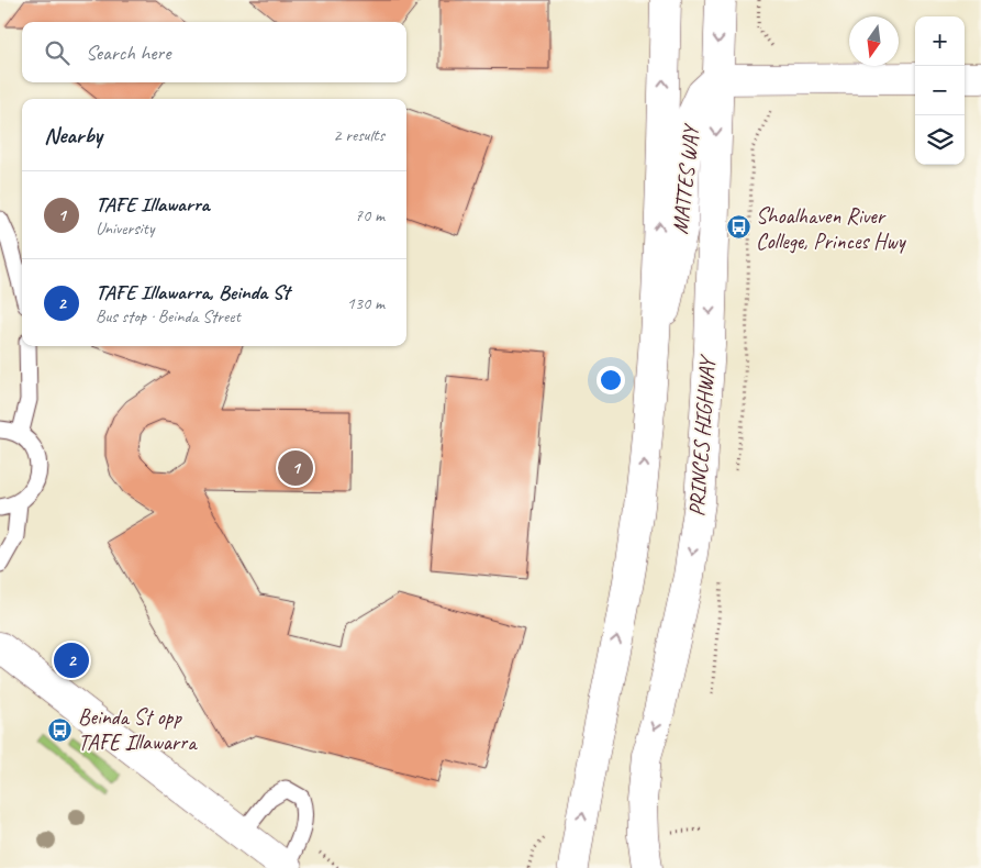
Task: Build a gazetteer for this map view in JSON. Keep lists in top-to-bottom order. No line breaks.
{"streets":{"main road":["MATTES WAY","PRINCES HIGHWAY"]},"crossings":[["MATTES WAY","PRINCES HIGHWAY"]],"places":{"bus stop":["Shoalhaven River College, Princes Hwy","Beinda St opp TAFE Illawarra"]},"north":"bottom","page":{"map_buttons":["+","−"],"search":"Search here","heading":["Nearby","2 results"],"list":[{"mark":"1","name":"TAFE Illawarra","note":"University","value":"70 m"},{"mark":"2","name":"TAFE Illawarra, Beinda St","note":"Bus stop · Beinda Street","value":"130 m"}],"pins":["1","2"]}}
